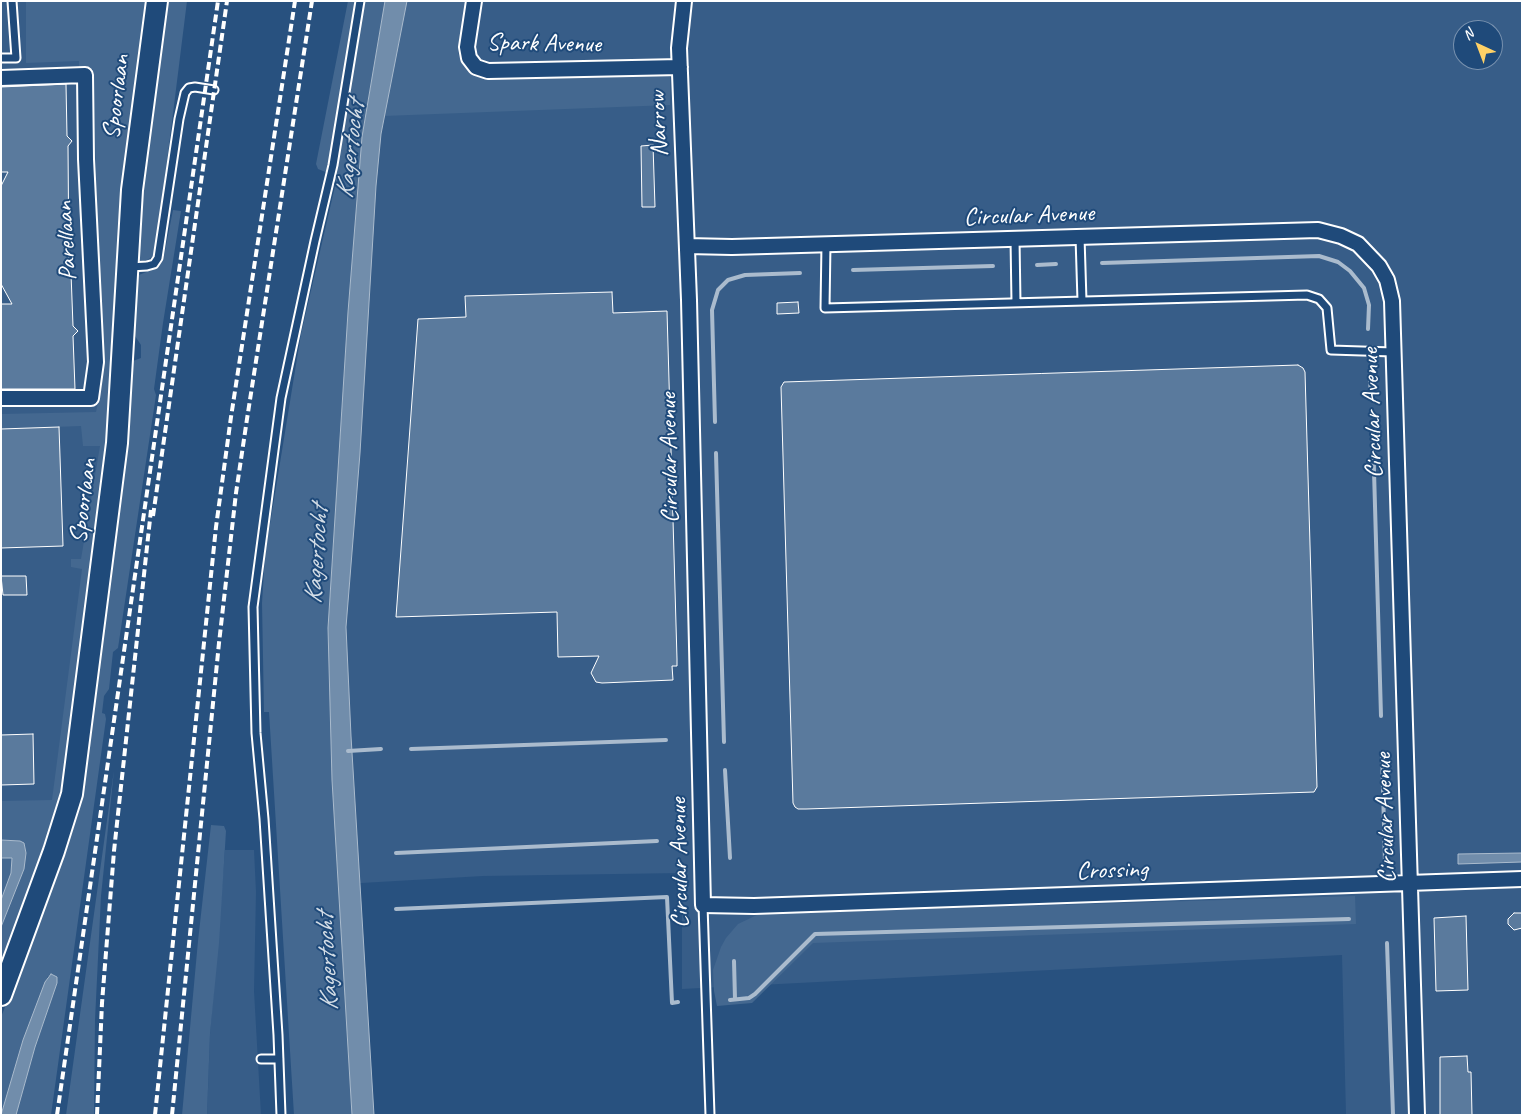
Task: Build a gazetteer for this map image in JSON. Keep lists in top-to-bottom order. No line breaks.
{"streets":{"main road":["Spoorlaan"],"street":["Spark Avenue","Narrow","Circular Avenue","Parellaan","Crossing"]},"crossings":[["Spark Avenue","Narrow"],["Narrow","Circular Avenue"],["Circular Avenue","Crossing"]],"water":["Kagertocht"],"north":"top left"}
